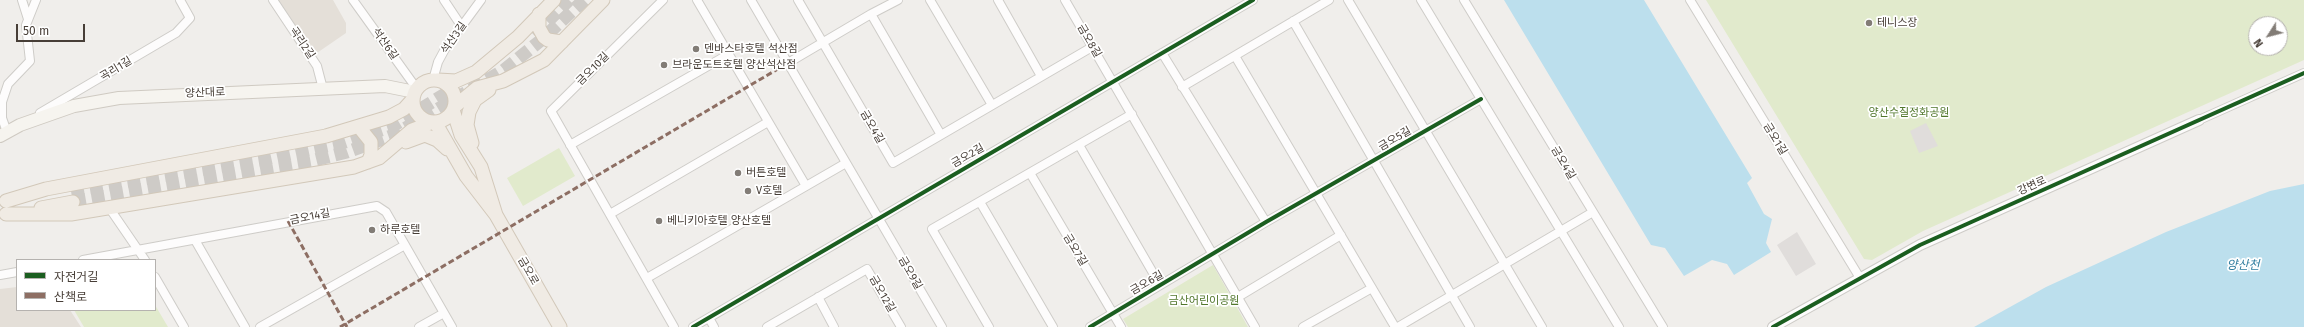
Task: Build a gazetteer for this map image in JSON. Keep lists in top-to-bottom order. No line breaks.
{"streets":{"main road":["양산대로","금오로"],"street":["석산3길","금오8길","곡리2길","석산6길","곡리1길","금오10길","금오4길","금오5길","금오1길","금오2길","강변로","금오14길","금오7길","금오9길","금오6길","금오12길"]},"crossings":[["석산3길","석산6길"],["석산3길","양산대로"],["석산3길","금오로"],["금오8길","금오4길"],["금오8길","금오2길"],["곡리2길","양산대로"],["석산6길","양산대로"],["석산6길","금오로"],["곡리1길","양산대로"],["양산대로","금오로"],["금오5길","금오6길"],["금오1길","강변로"],["금오2길","금오9길"],["금오7길","금오6길"]],"water":["양산천"],"parks":["양산수질정화공원","금산어린이공원"],"places":["테니스장","덴바스타호텔 석산점","브라운도트호텔 양산석산점","버튼호텔","V호텔","베니키아호텔 양산호텔","하루호텔"],"legend":["자전거길","산책로"],"scale_bar":"50 m","north":"bottom left"}
